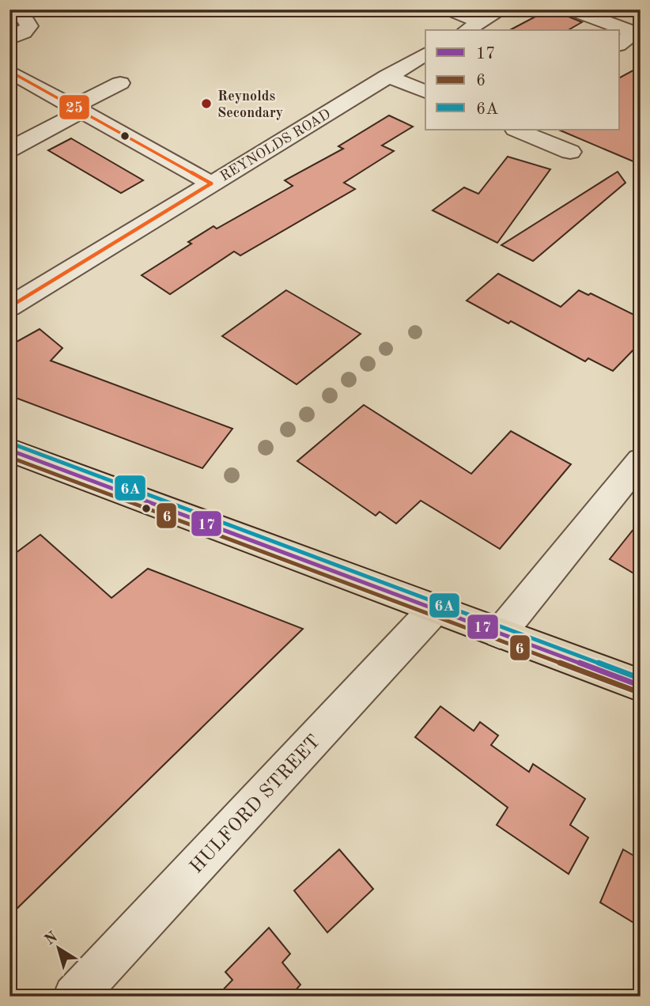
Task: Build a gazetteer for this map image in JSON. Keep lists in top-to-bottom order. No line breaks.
{"streets":{"street":["REYNOLDS ROAD","HULFORD STREET"]},"places":["Reynolds Secondary"],"lines":["transit line 25","transit line 6A","transit line 17","transit line 6"],"legend":["17","6","6A"],"north":"top left"}
